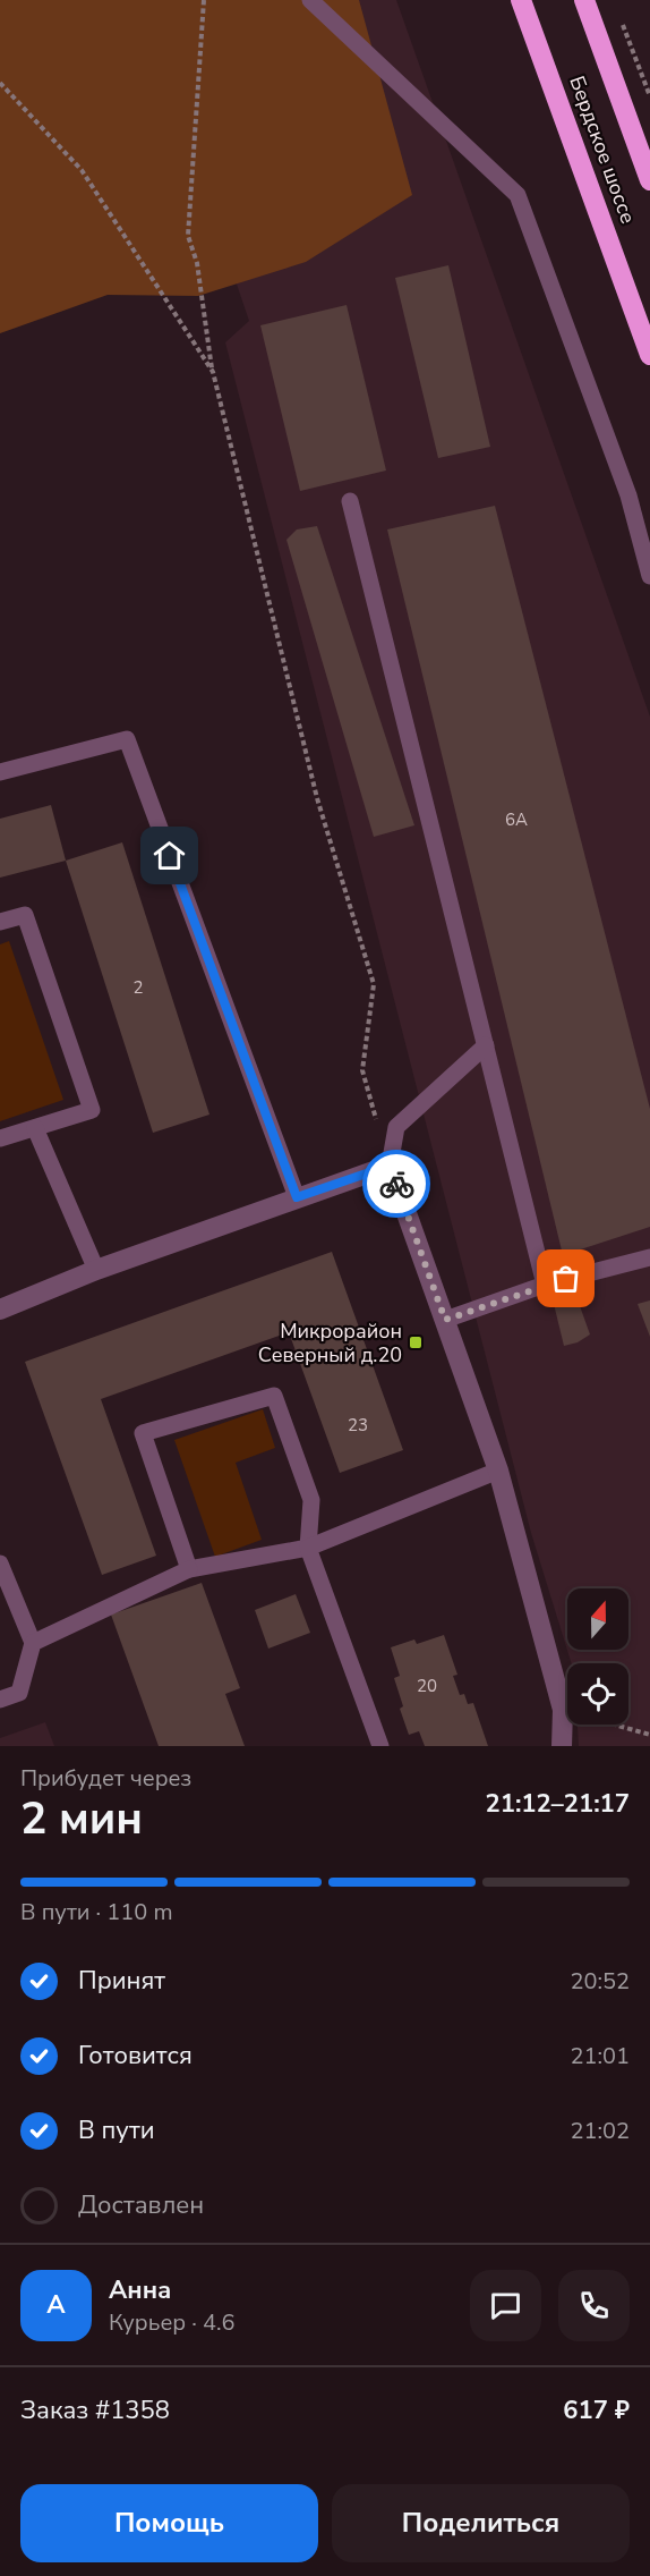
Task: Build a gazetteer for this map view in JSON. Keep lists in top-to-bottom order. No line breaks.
{"streets":{"highway":["Бердское шоссе"]},"places":{"transit":["Микрорайон Северный д.20"]},"house_numbers":["6А","2","23","20"],"north":"top","page":{"heading":["2 мин","Прибудет через","21:12–21:17"],"panel":["Анна","Курьер · 4.6","Заказ #1358","617 ₽"],"bar":"В пути · 110 m","list":[["Принят","20:52"],["Готовится","21:01"],["В пути","21:02"],"Доставлен"],"round":"А","buttons":["Помощь","Поделиться"]}}
